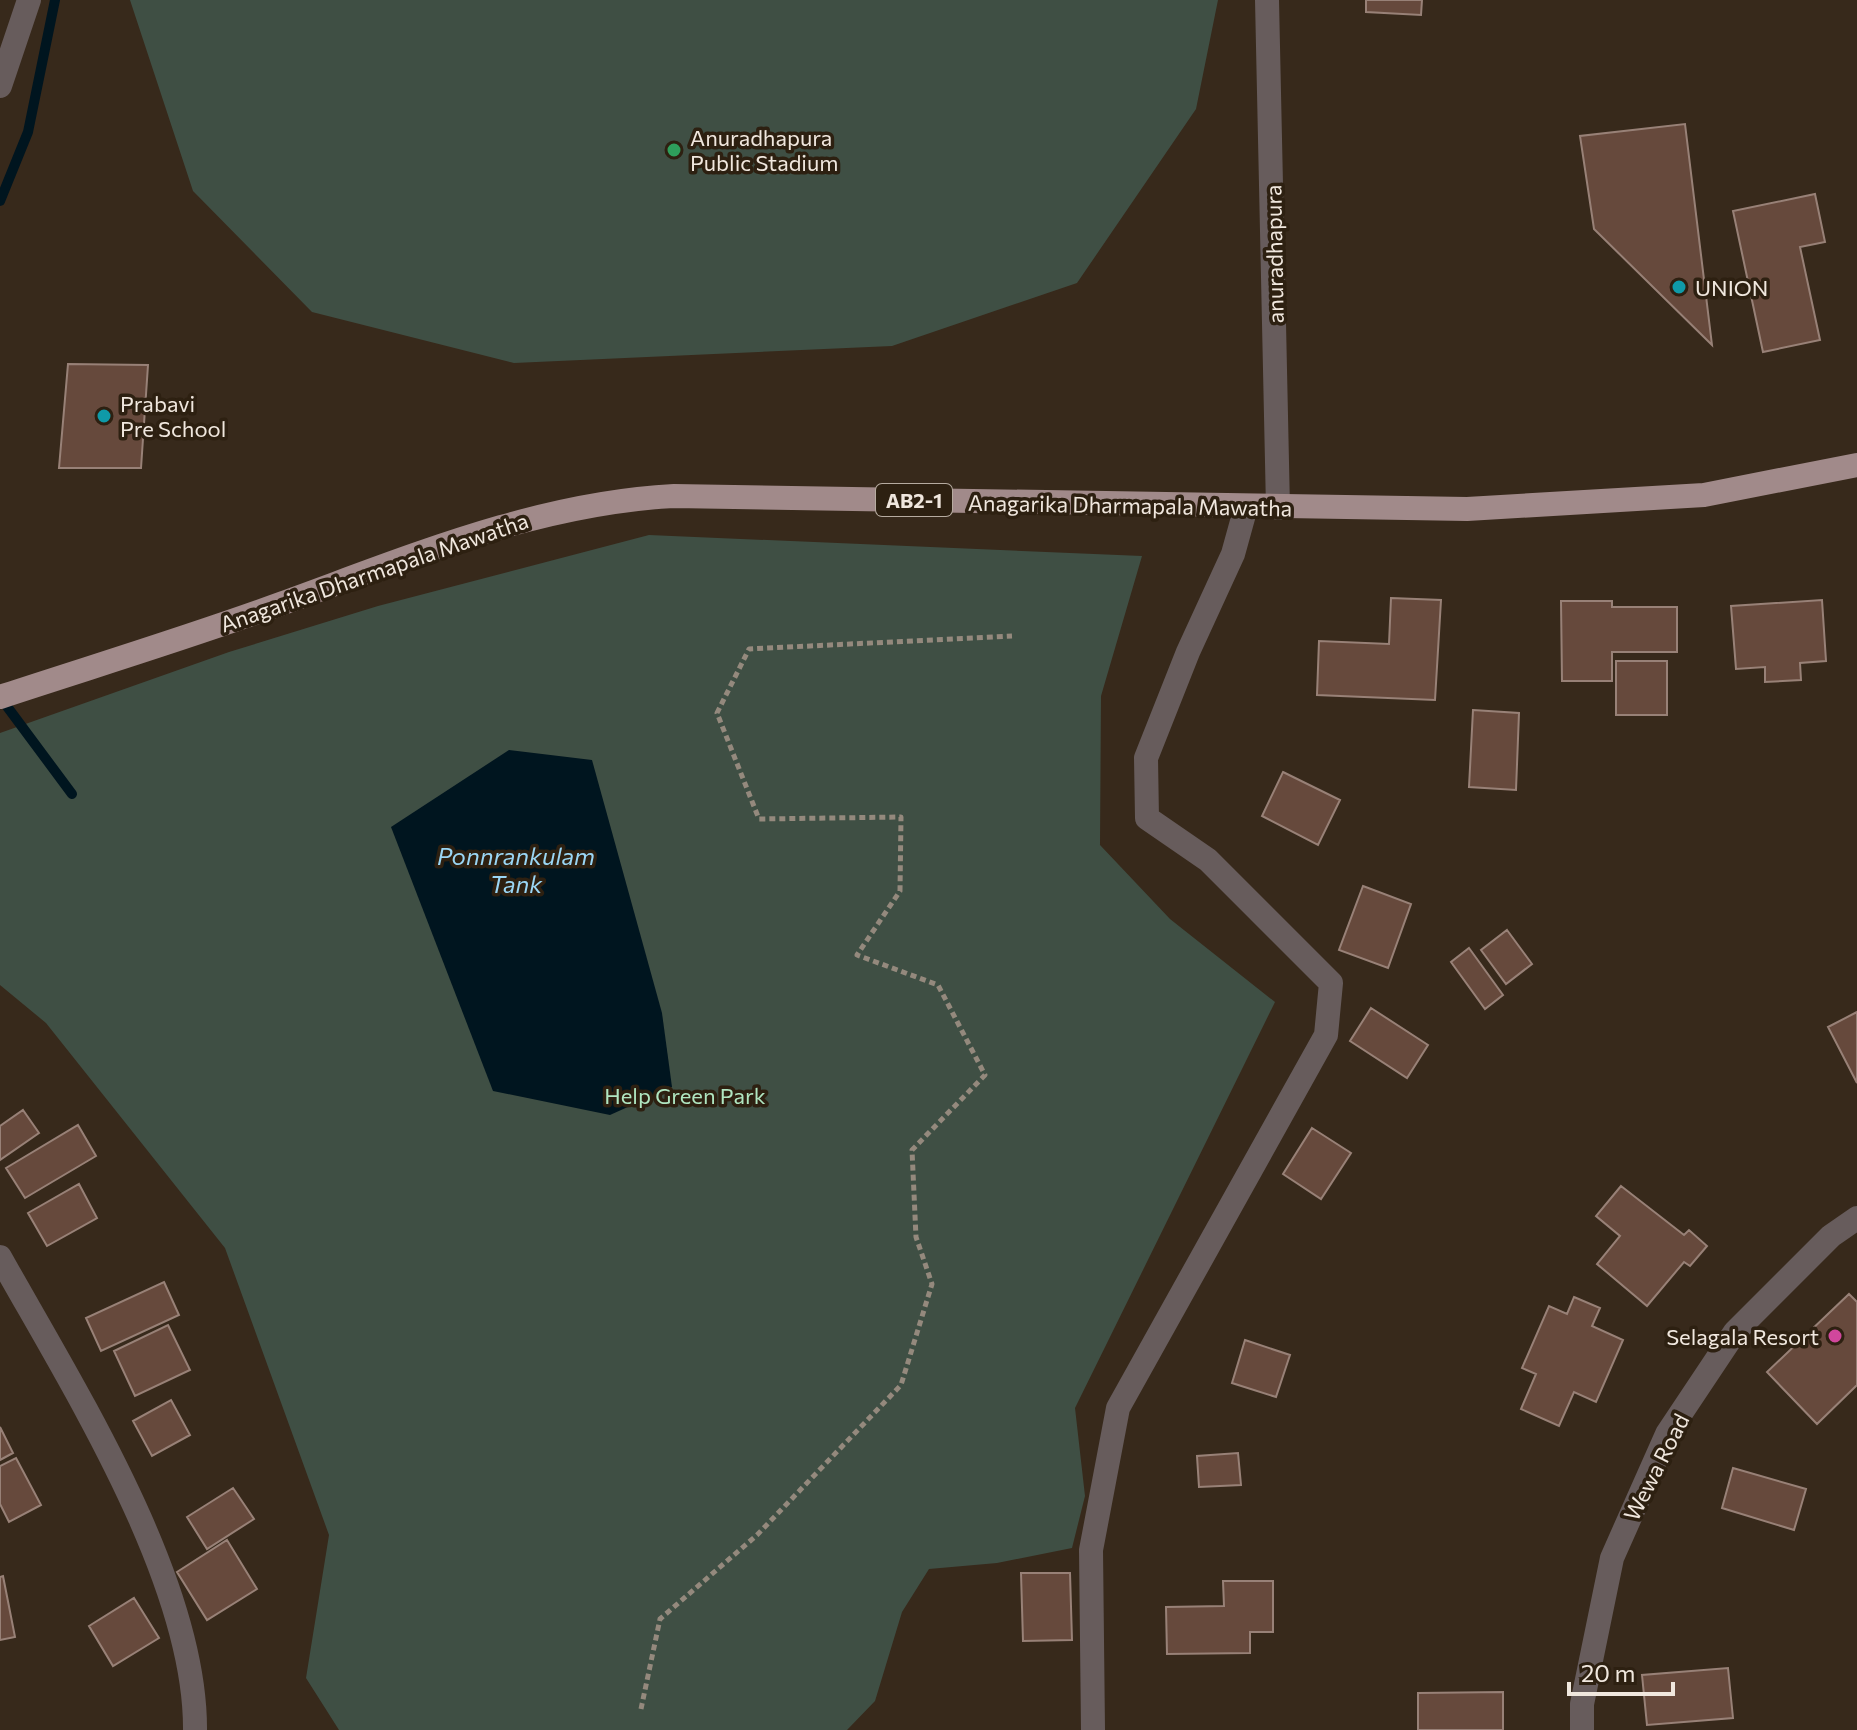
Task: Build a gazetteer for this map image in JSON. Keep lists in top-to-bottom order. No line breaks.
{"streets":{"main road":["AB2-1","Anagarika Dharmapala Mawatha"],"street":["anuradhapura","Wewa Road"]},"crossings":[["anuradhapura","Anagarika Dharmapala Mawatha"]],"water":["Ponnrankulam Tank"],"parks":["Help Green Park"],"places":["Anuradhapura Public Stadium","UNION","Prabavi Pre School","Selagala Resort"],"scale_bar":"20 m"}
